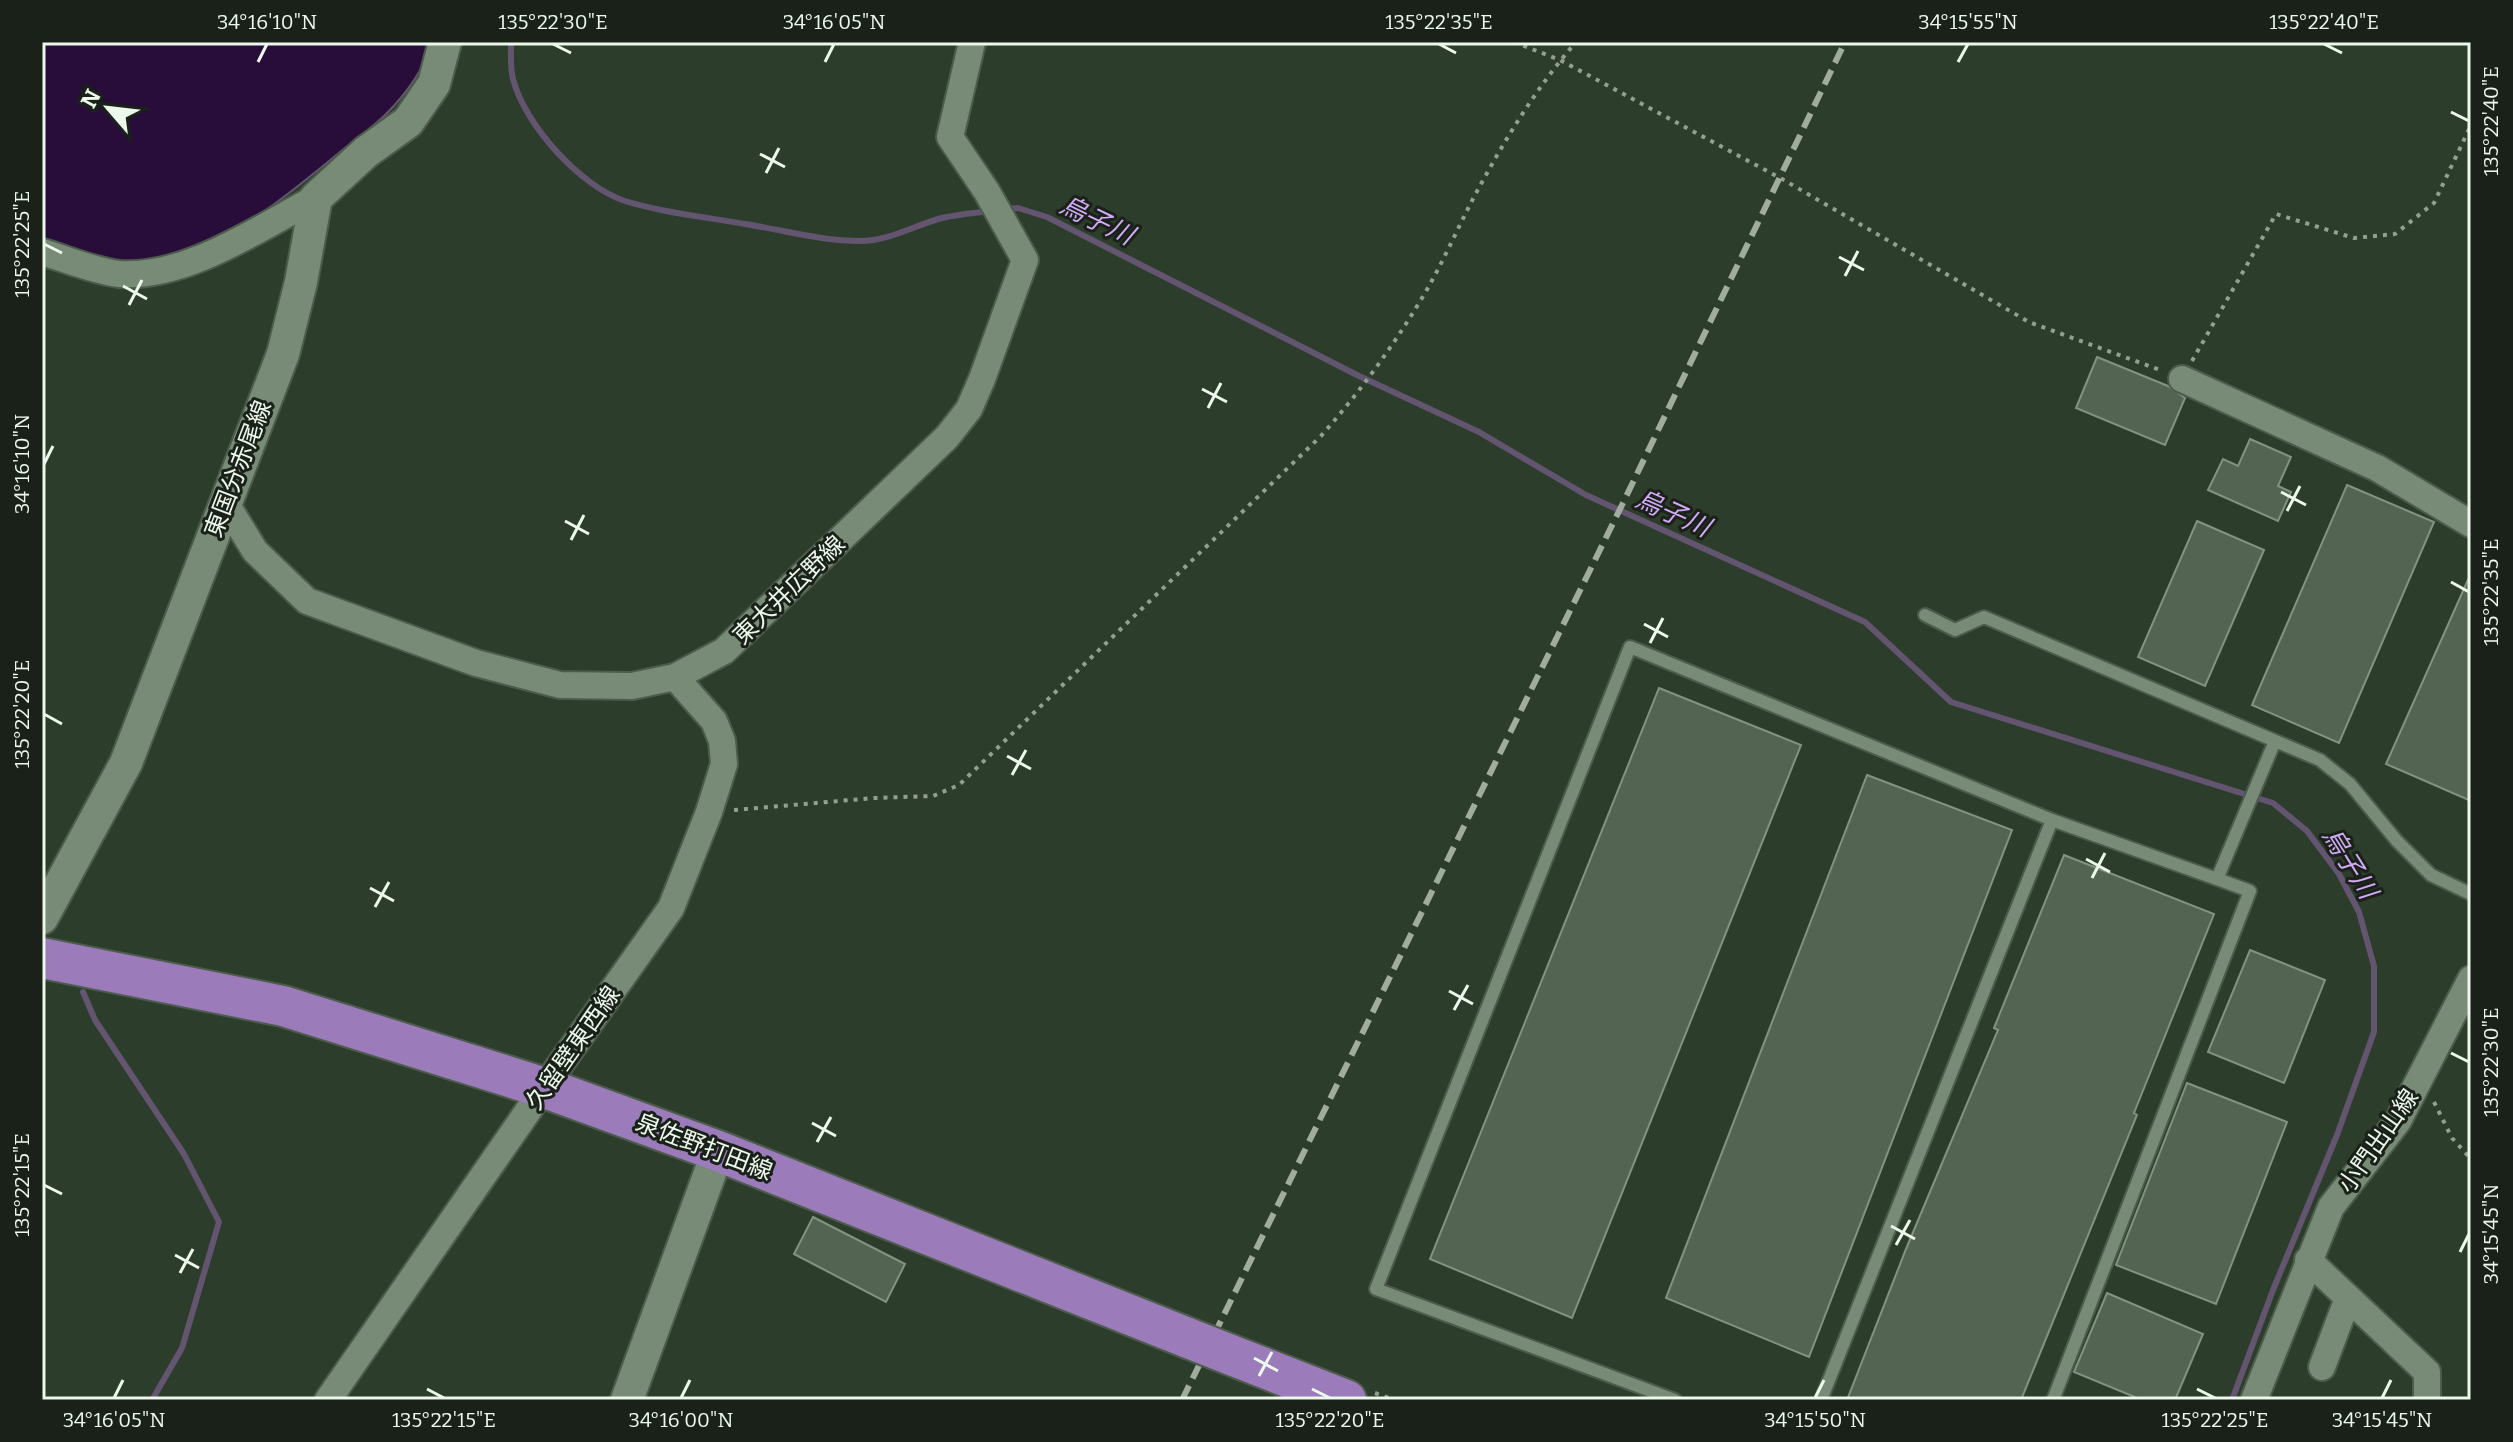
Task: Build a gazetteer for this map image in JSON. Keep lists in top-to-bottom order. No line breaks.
{"streets":{"main road":["泉佐野打田線"],"street":["東国分赤尾線","東大井広野線","久留壁東西線","小門出山線"]},"crossings":[["東国分赤尾線","東大井広野線"],["東大井広野線","久留壁東西線"],["久留壁東西線","泉佐野打田線"]],"water":["烏子川"],"north":"top left","coordinates":["34°16'10\"N","135°22'30\"E","34°16'05\"N","135°22'35\"E","34°15'55\"N","135°22'40\"E","135°22'25\"E","135°22'20\"E","135°22'15\"E","34°15'45\"N","34°16'00\"N","34°15'50\"N"]}
